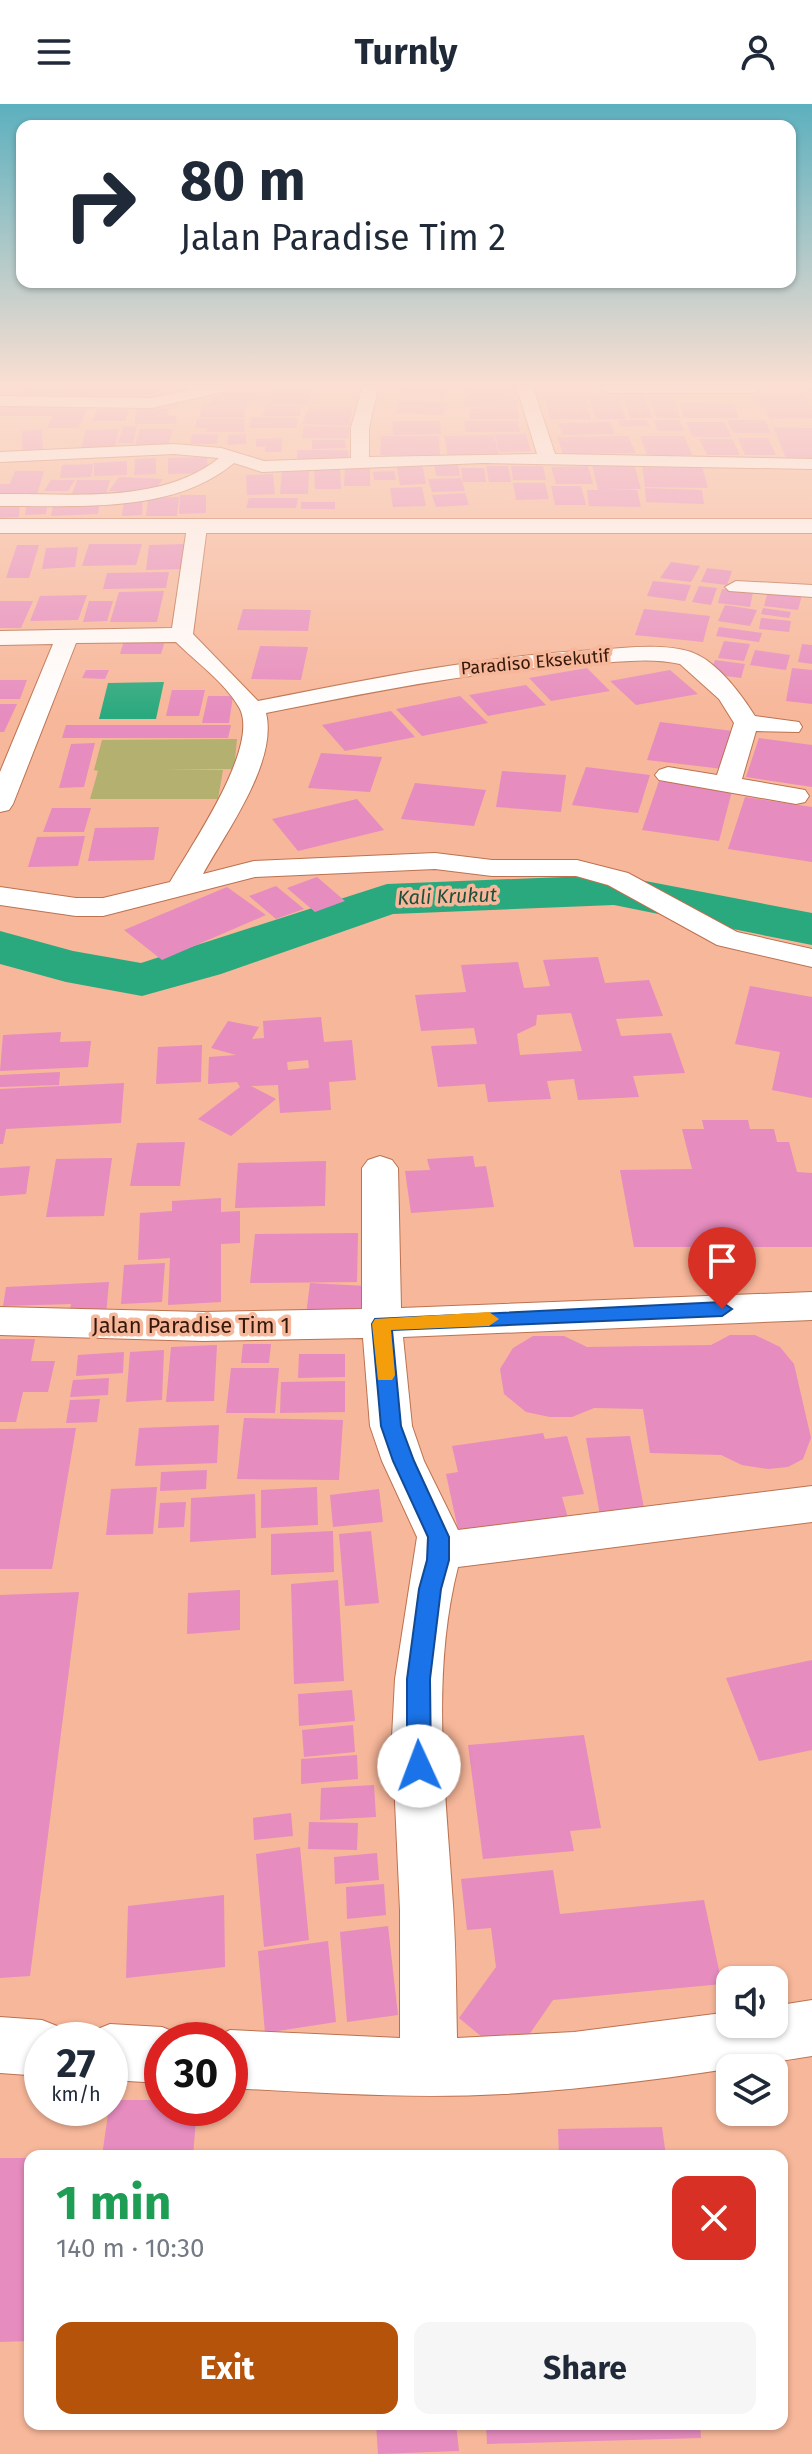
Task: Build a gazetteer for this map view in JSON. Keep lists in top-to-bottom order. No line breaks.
{"streets":{"street":["Paradiso Eksekutif","Jalan Paradise Tim 1"]},"water":["Kali Krukut"],"page":{"header":"Turnly","turn":["80 m","Jalan Paradise Tim 2"],"speed":"27 km/h","limit":"30","heading":["1 min","140 m · 10:30"],"buttons":["Exit","Share"]}}
